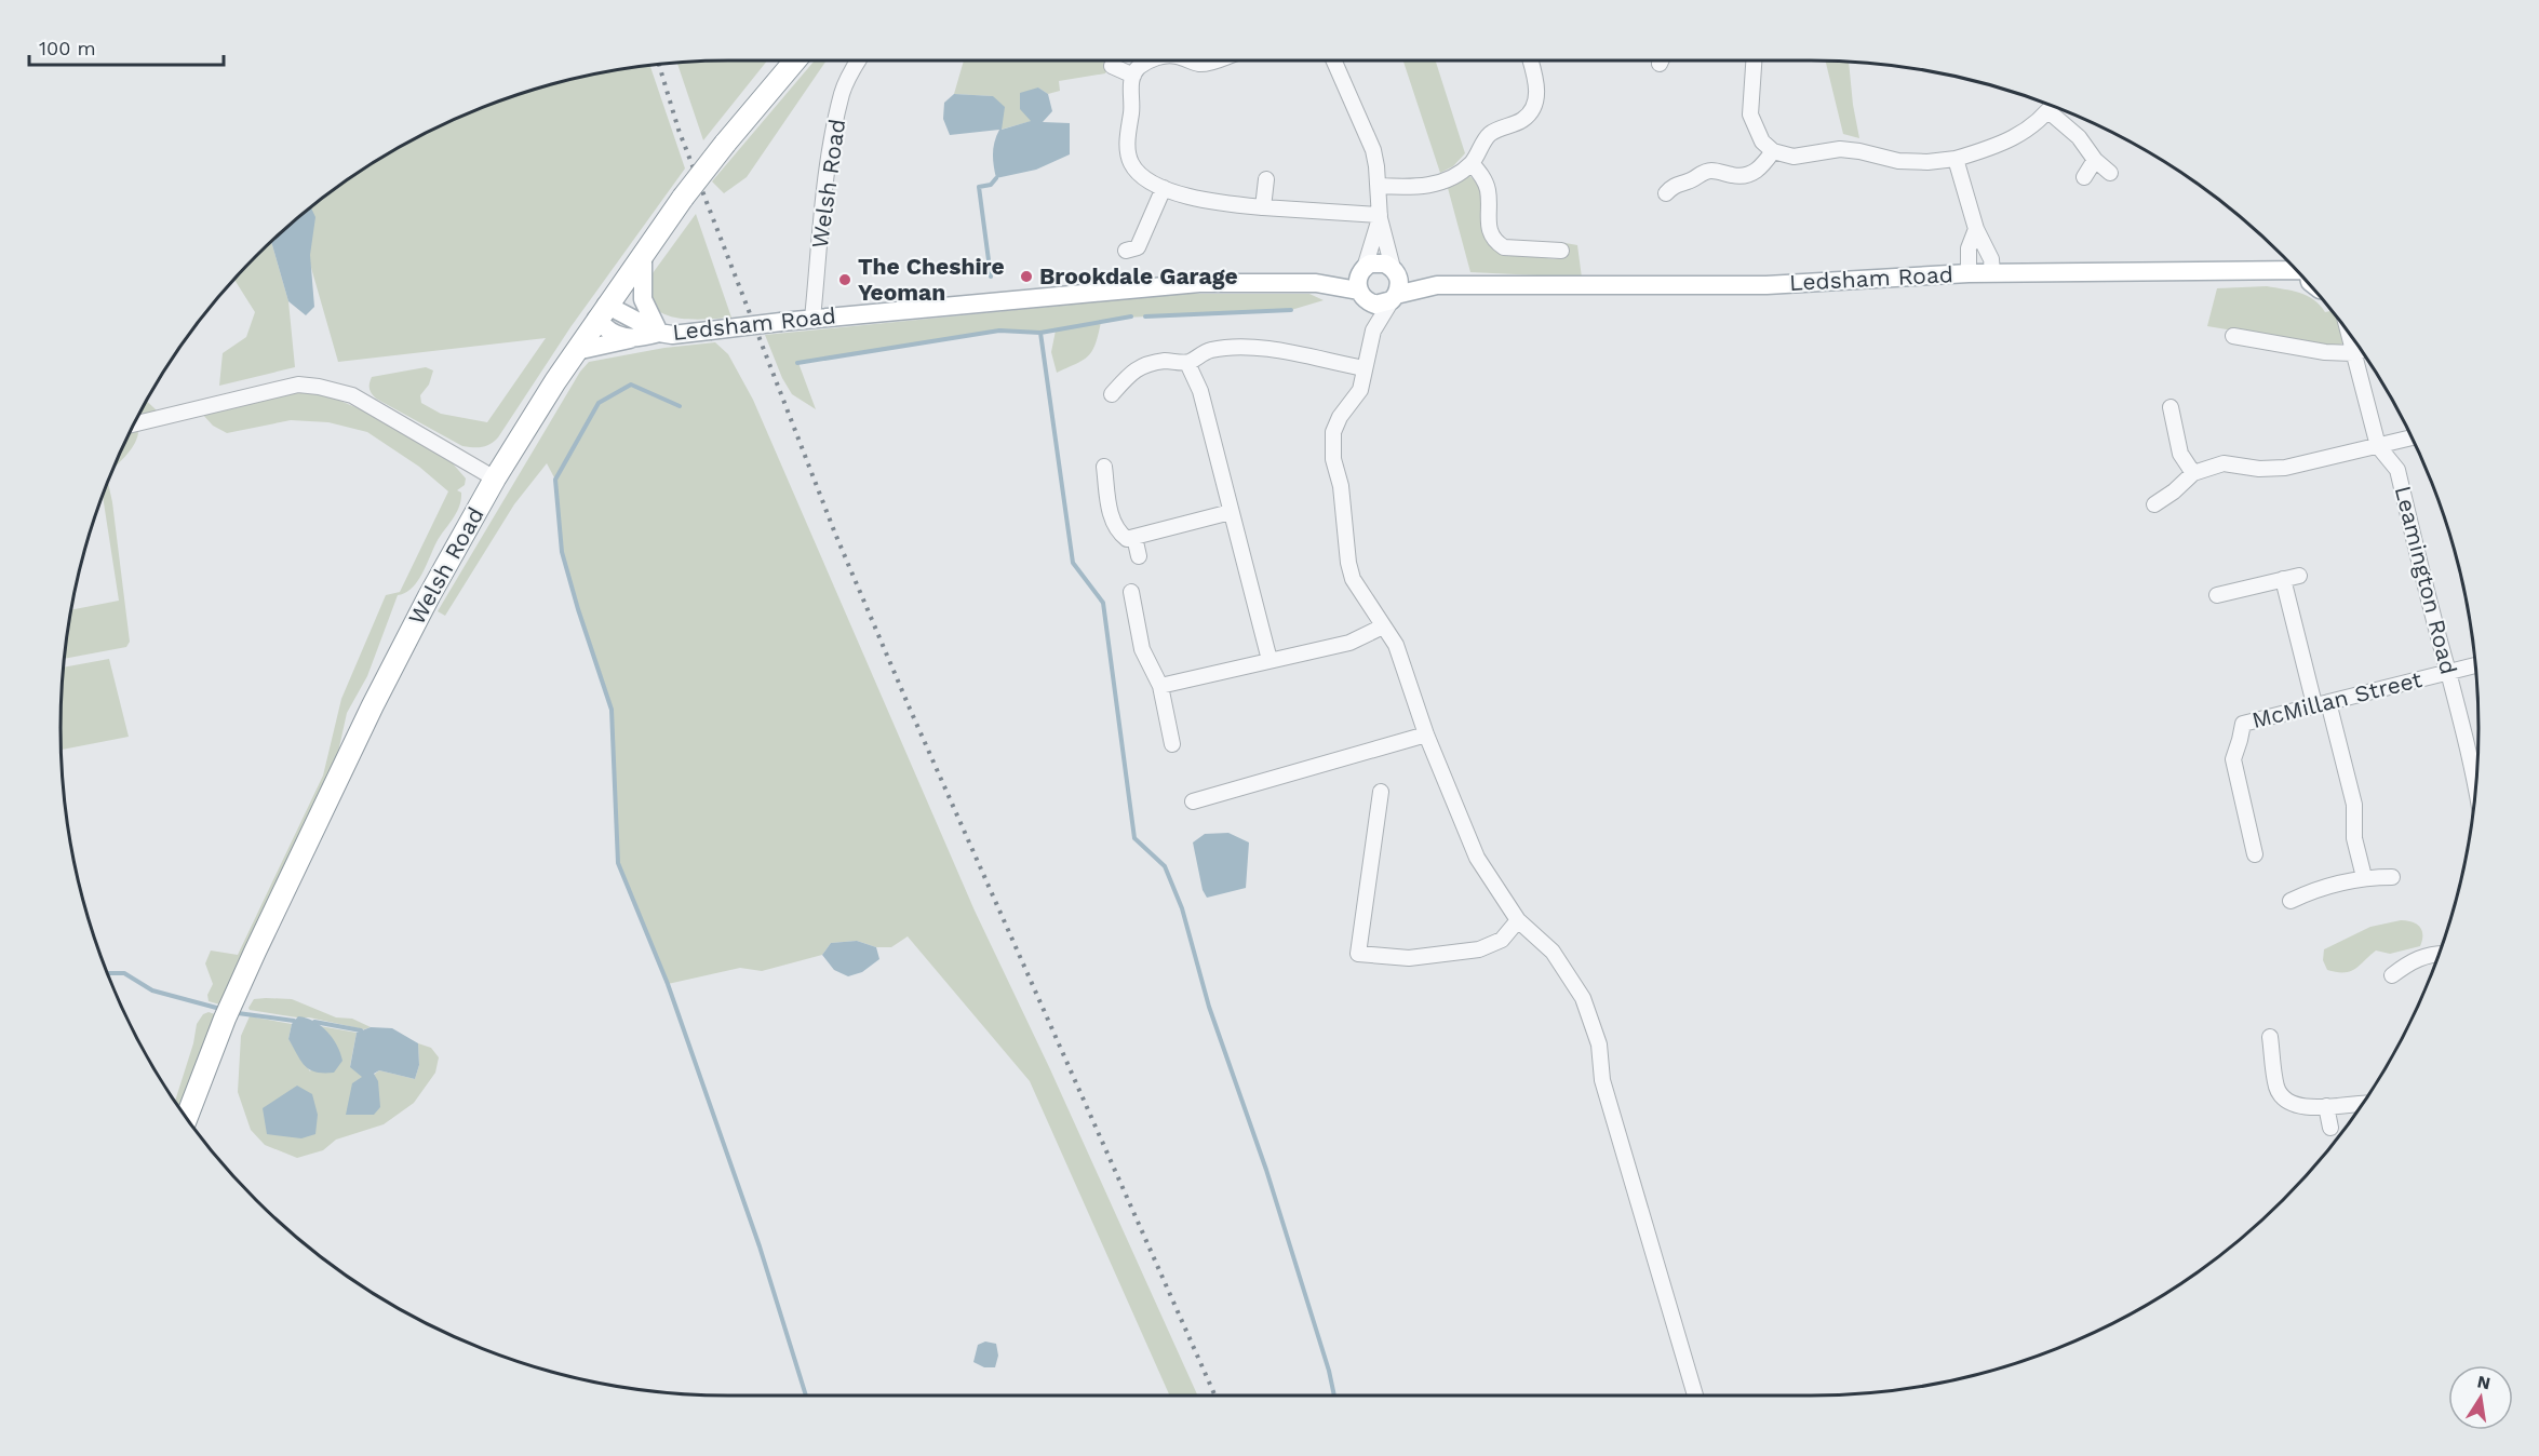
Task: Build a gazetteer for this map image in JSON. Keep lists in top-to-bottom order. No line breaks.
{"streets":{"highway":["Welsh Road"],"main road":["Ledsham Road"],"street":["Leamington Road","McMillan Street"]},"crossings":[["Welsh Road","Ledsham Road"],["Leamington Road","McMillan Street"]],"places":["Brookdale Garage","The Cheshire Yeoman"],"scale_bar":"100 m","north":"top"}
